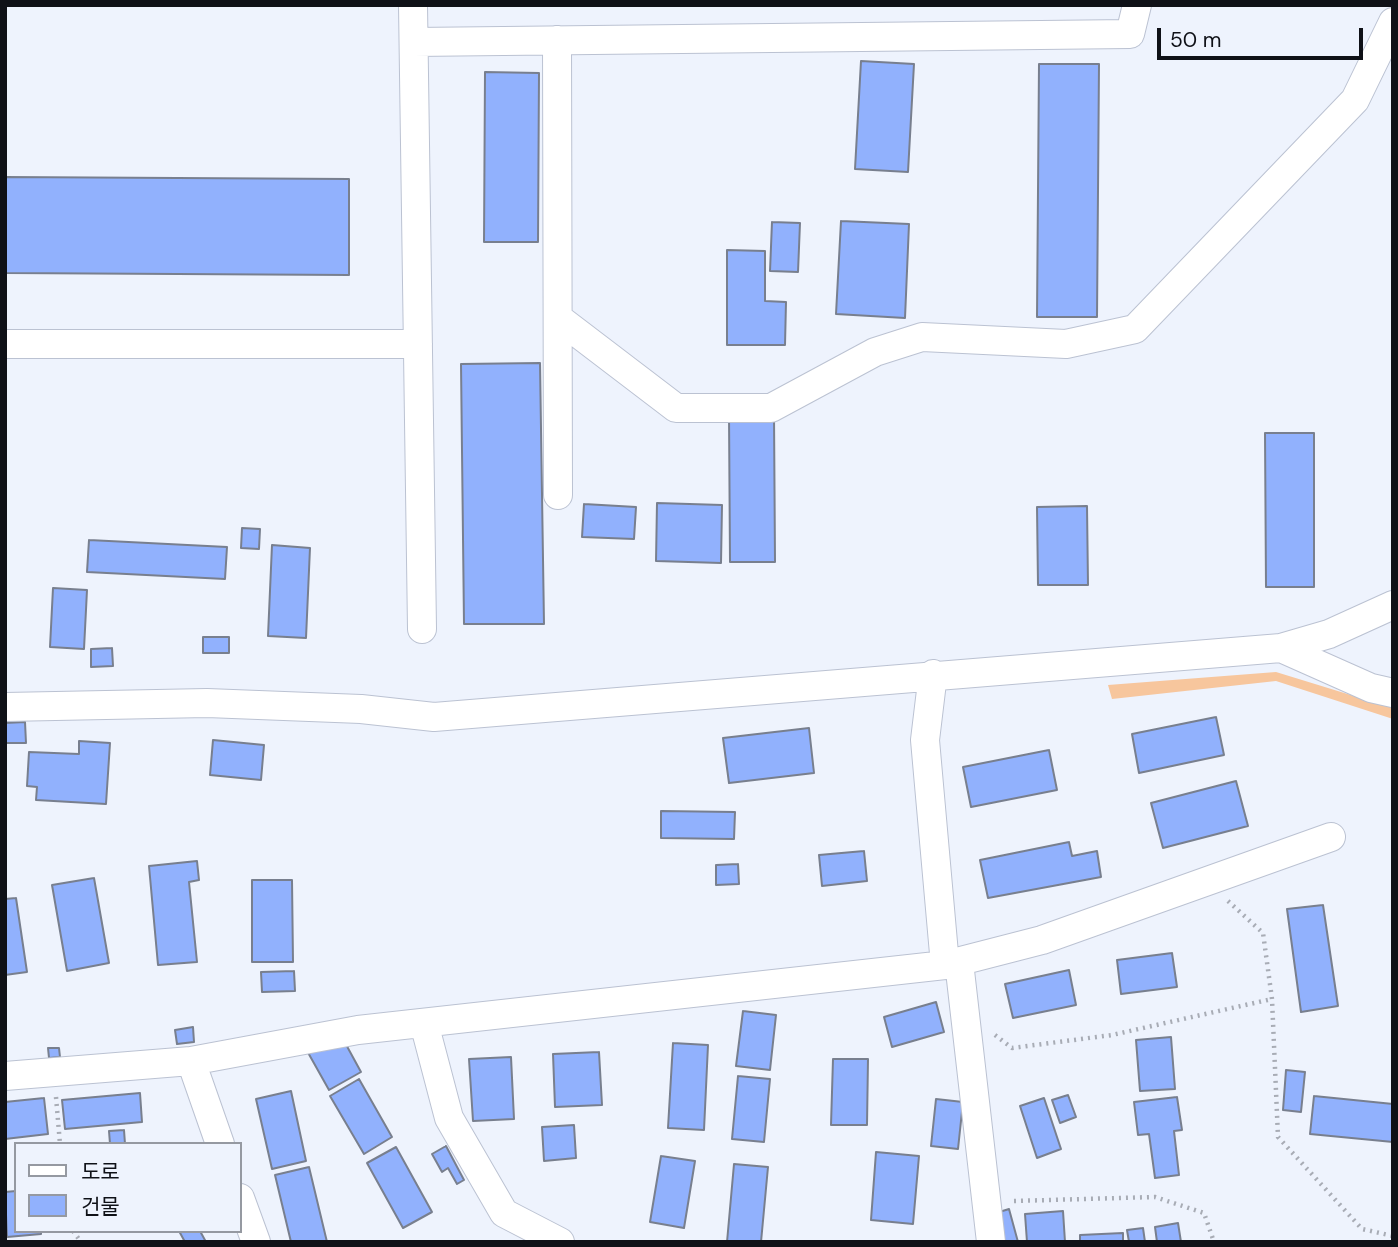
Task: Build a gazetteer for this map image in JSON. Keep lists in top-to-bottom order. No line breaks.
{"legend":["도로","건물"],"scale_bar":"50 m"}
